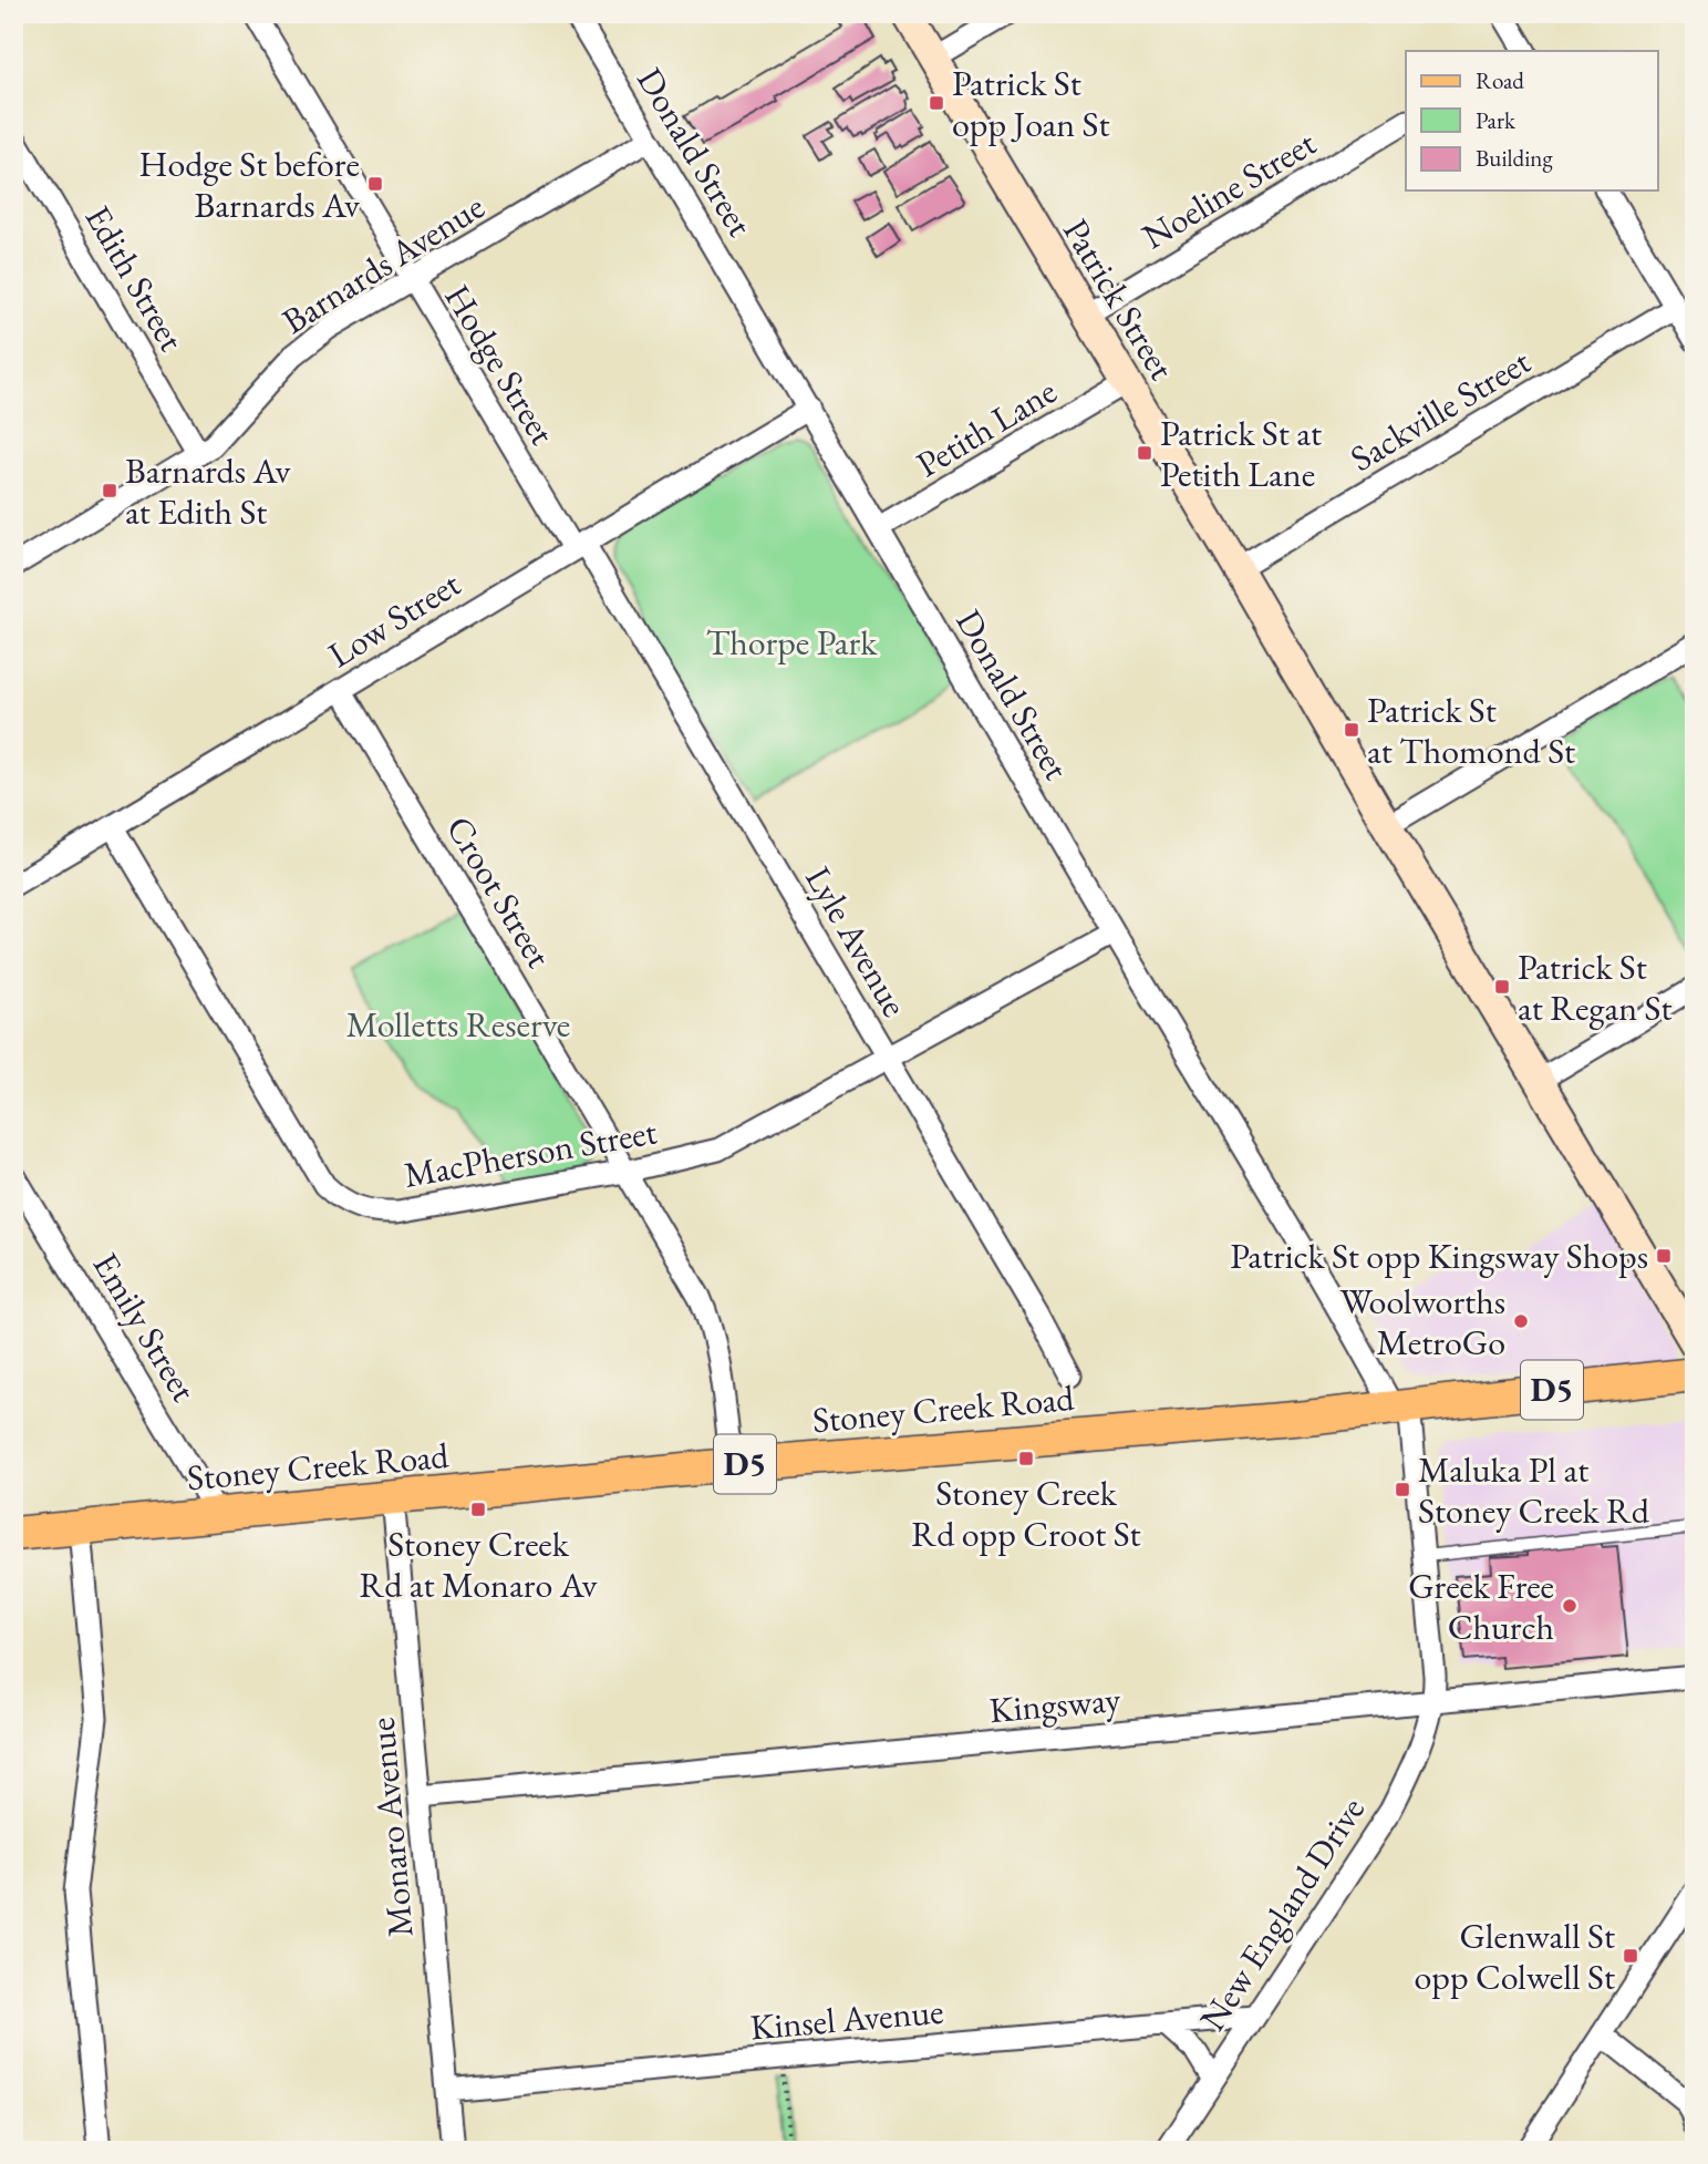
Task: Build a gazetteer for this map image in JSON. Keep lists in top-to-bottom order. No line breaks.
{"streets":{"main road":["D5","Stoney Creek Road"],"street":["Donald Street","Noeline Street","Barnards Avenue","Edith Street","Patrick Street","Hodge Street","Sackville Street","Petith Lane","Low Street","Croot Street","Lyle Avenue","MacPherson Street","Emily Street","Kingsway","Monaro Avenue","New England Drive","Kinsel Avenue"]},"crossings":[["Donald Street","Barnards Avenue"],["Donald Street","Petith Lane"],["Donald Street","Low Street"],["Donald Street","MacPherson Street"],["Donald Street","Stoney Creek Road"],["Donald Street","New England Drive"],["Noeline Street","Patrick Street"],["Barnards Avenue","Edith Street"],["Barnards Avenue","Hodge Street"],["Patrick Street","Sackville Street"],["Patrick Street","Petith Lane"],["Hodge Street","Low Street"],["Hodge Street","Lyle Avenue"],["Low Street","Croot Street"],["Low Street","Lyle Avenue"],["Low Street","MacPherson Street"],["Croot Street","MacPherson Street"],["Croot Street","Stoney Creek Road"],["Lyle Avenue","MacPherson Street"],["Emily Street","Stoney Creek Road"],["Stoney Creek Road","Monaro Avenue"],["Stoney Creek Road","New England Drive"],["Kingsway","Monaro Avenue"],["Kingsway","New England Drive"],["Monaro Avenue","Kinsel Avenue"],["New England Drive","Kinsel Avenue"]],"parks":["Thorpe Park","Molletts Reserve"],"places":{"transit":["Patrick St opp Joan St","Hodge St before Barnards Av","Patrick St at Petith Lane","Barnards Av at Edith St","Patrick St at Thomond St","Patrick St at Regan St","Patrick St opp Kingsway Shops","Stoney Creek Rd opp Croot St","Maluka Pl at Stoney Creek Rd","Stoney Creek Rd at Monaro Av","Glenwall St opp Colwell St"],"other":["Woolworths MetroGo","Greek Free Church"]},"legend":["Road","Park","Building"]}
